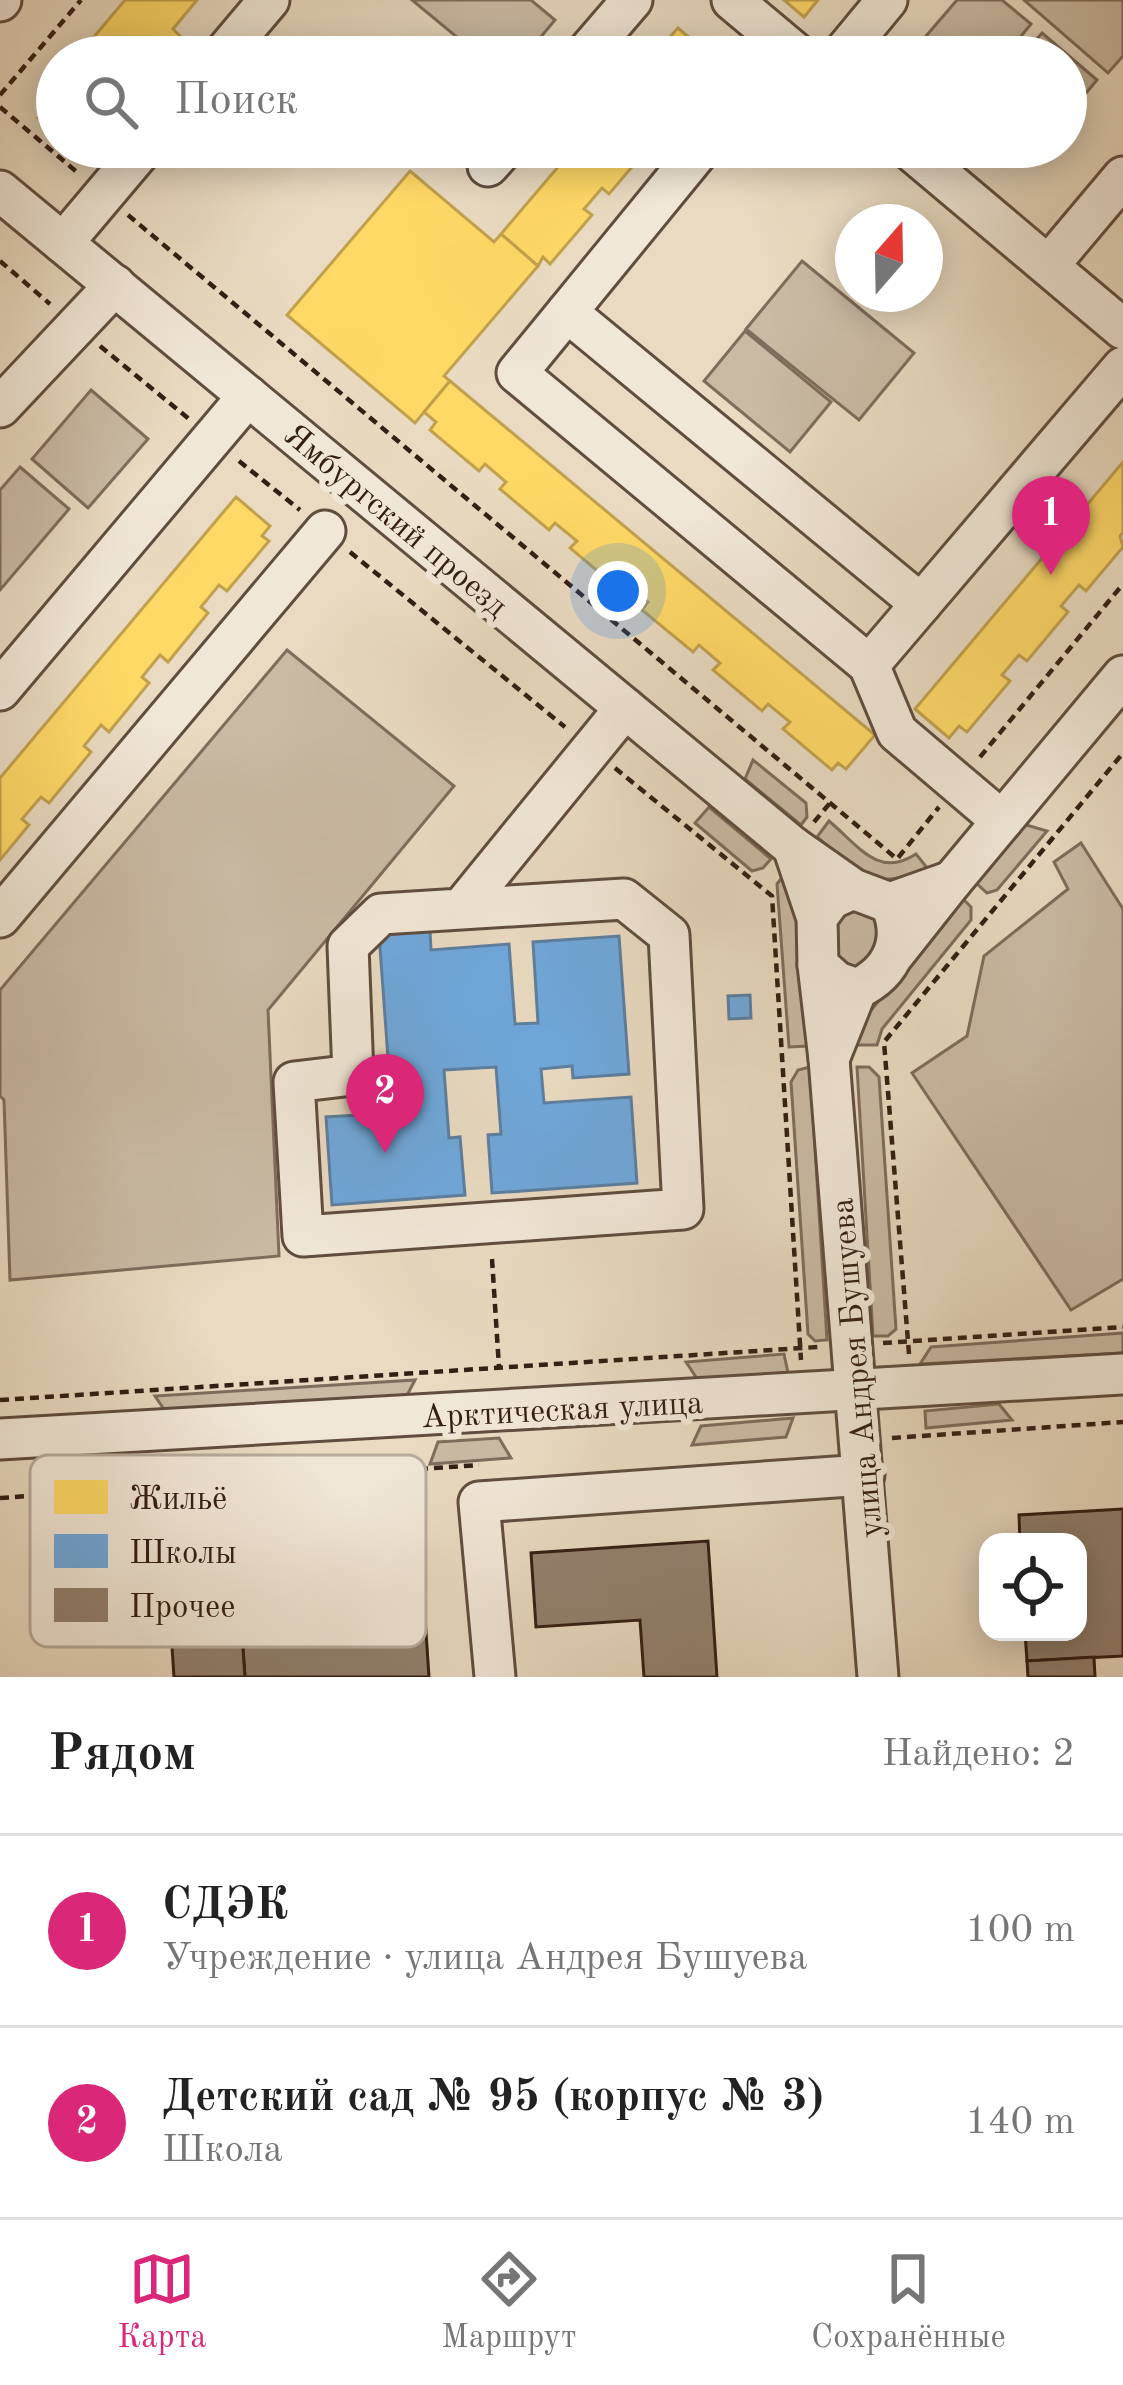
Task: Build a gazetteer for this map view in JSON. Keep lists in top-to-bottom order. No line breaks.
{"streets":{"street":["Ямбургский проезд","улица Андрея Бушуева","Арктическая улица"]},"crossings":[["Ямбургский проезд","улица Андрея Бушуева"],["улица Андрея Бушуева","Арктическая улица"]],"legend":["Жильё","Школы","Прочее"],"north":"top","page":{"search":"Поиск","pins":["1","2"],"heading":["Рядом","Найдено: 2"],"list":[{"mark":"1","name":"СДЭК","note":"Учреждение · улица Андрея Бушуева","value":"100 m"},{"mark":"2","name":"Детский сад № 95 (корпус № 3)","note":"Школа","value":"140 m"}],"nav":["Карта","Маршрут","Сохранённые"]}}
